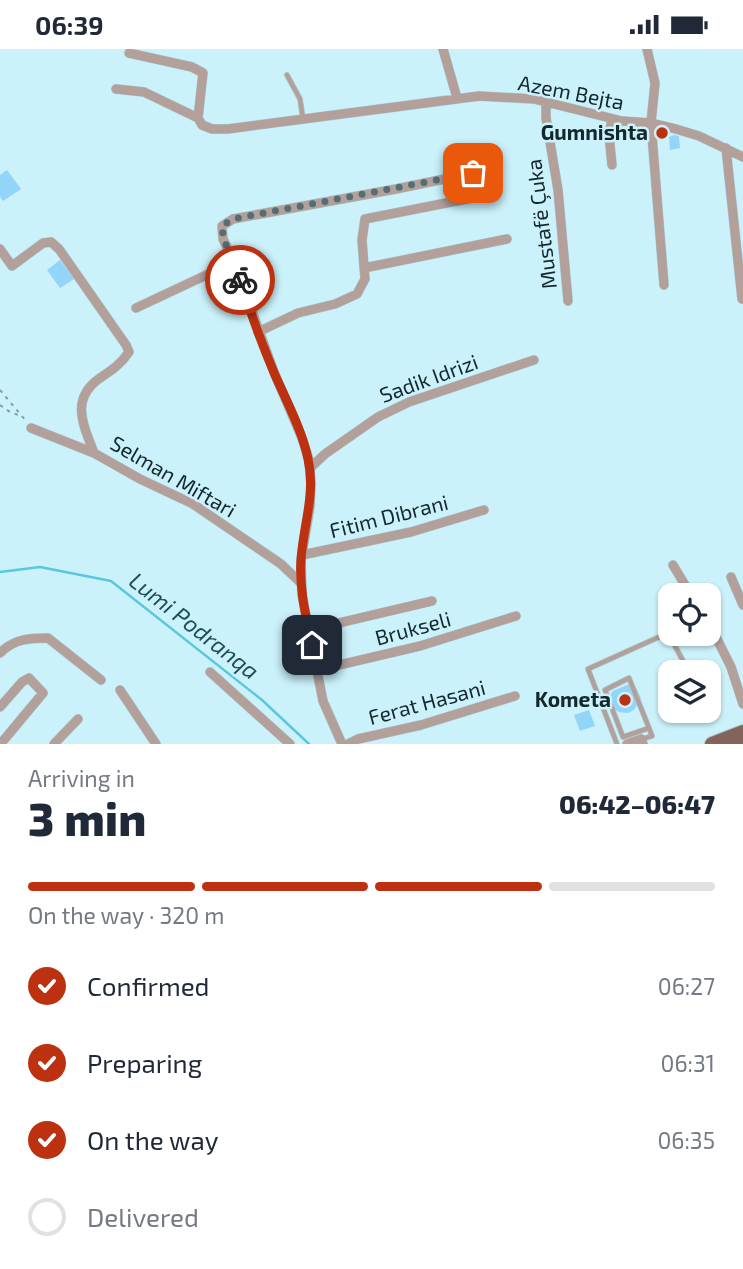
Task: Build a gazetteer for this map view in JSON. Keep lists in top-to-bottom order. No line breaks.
{"streets":{"street":["Azem Bejta","Mustafë Çuka","Sadik Idrizi","Selman Miftari","Fitim Dibrani","Brukseli","Ferat Hasani"]},"crossings":[["Azem Bejta","Mustafë Çuka"]],"water":["Lumi Podranqa"],"places":["Gumnishta","Kometa"],"page":{"status":"06:39","heading":["3 min","Arriving in","06:42–06:47"],"bar":"On the way · 320 m","list":[["Confirmed","06:27"],["Preparing","06:31"],["On the way","06:35"],"Delivered"]}}
